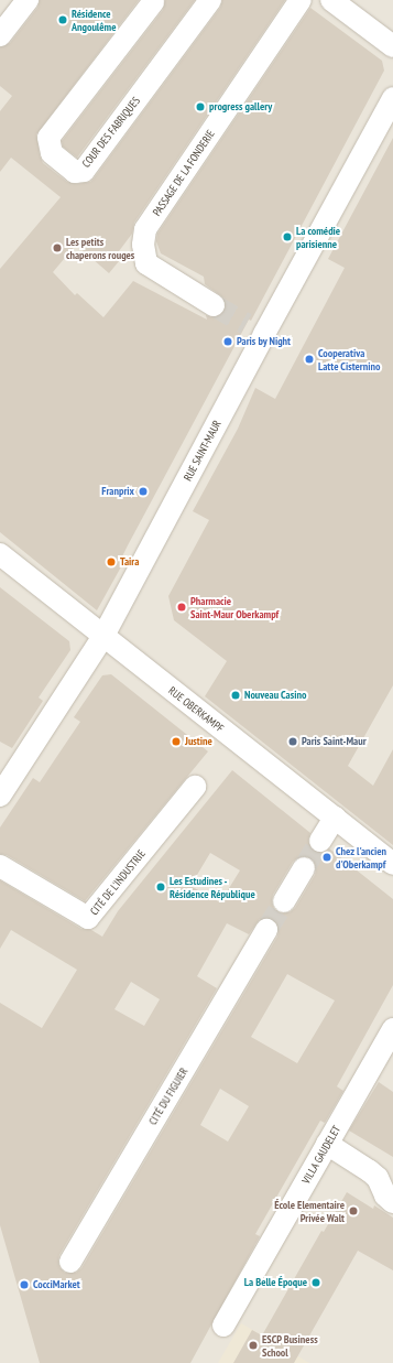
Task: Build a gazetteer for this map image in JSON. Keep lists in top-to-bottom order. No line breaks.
{"streets":{"street":["COUR DES FABRIQUES","PASSAGE DE LA FONDERIE","RUE SAINT-MAUR","RUE OBERKAMPF","CITÉ DE L'INDUSTRIE","CITÉ DU FIGUIER","VILLA GAUDELET"]},"crossings":[["RUE SAINT-MAUR","RUE OBERKAMPF"]],"places":["Résidence Angoulême","progress gallery","La comédie parisienne","Les petits chaperons rouges","Paris by Night","Cooperativa Latte Cisternino","Franprix","Taira","Pharmacie Saint-Maur Oberkampf","Nouveau Casino","Justine","Paris Saint-Maur","Chez l'ancien d'Oberkampf","Les Estudines - Résidence République","École Elementaire Privée Walt","La Belle Époque","CocciMarket","ESCP Business School"]}
